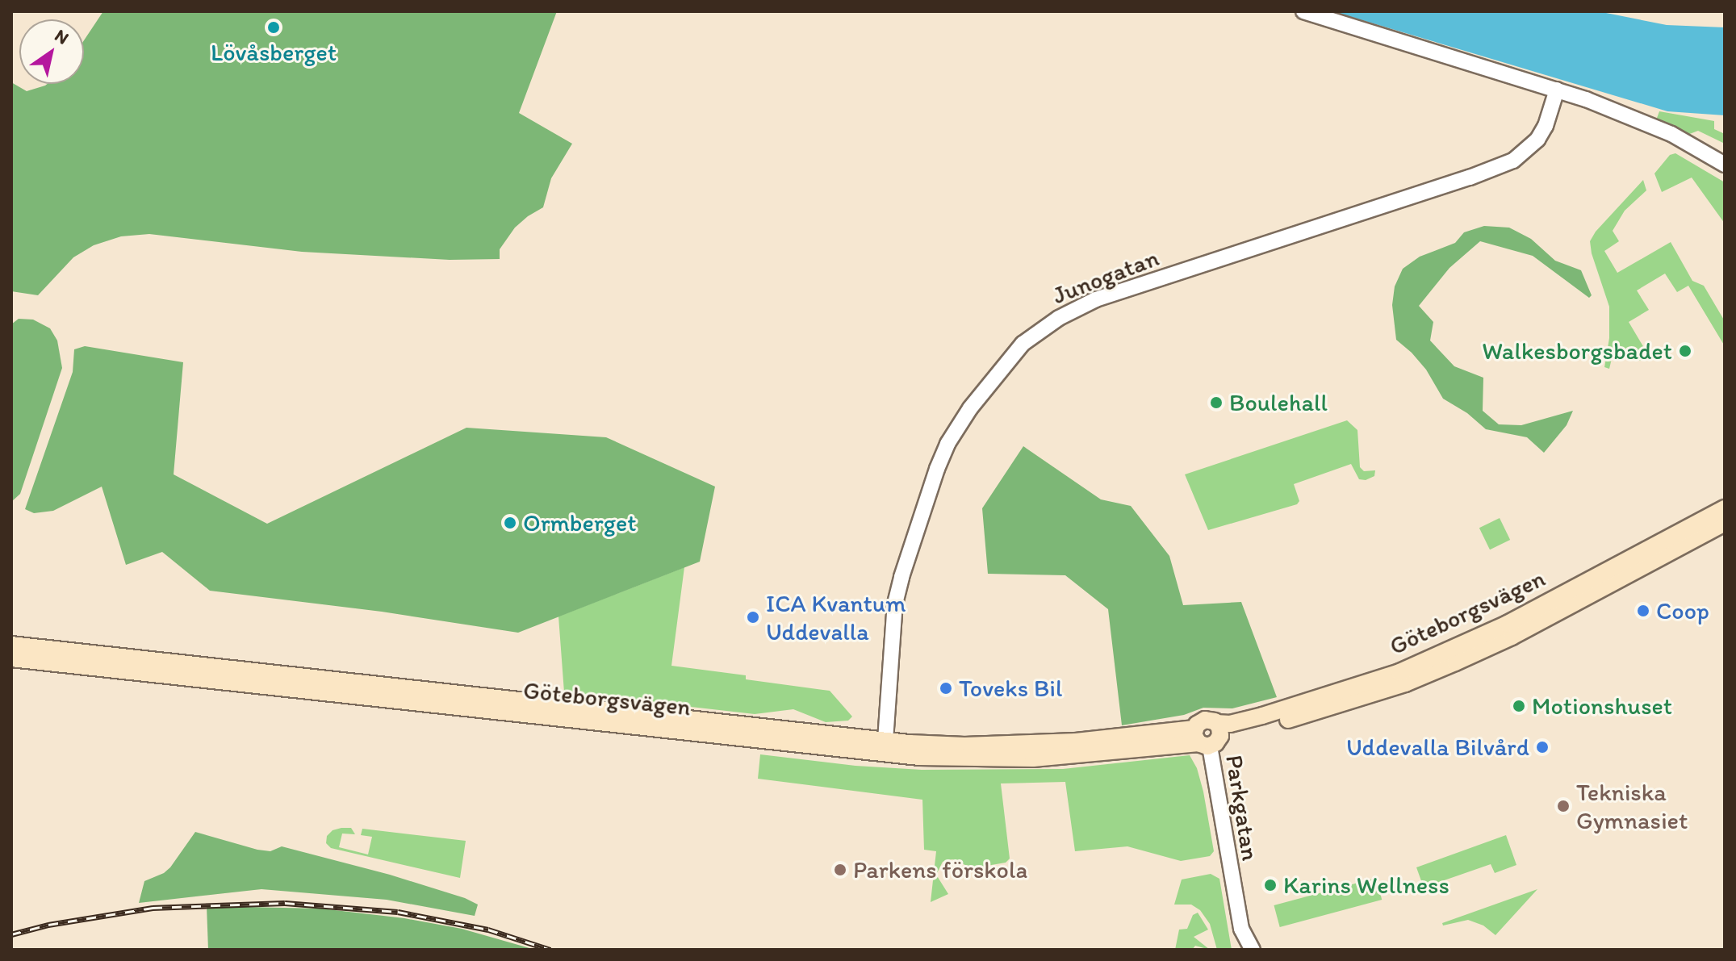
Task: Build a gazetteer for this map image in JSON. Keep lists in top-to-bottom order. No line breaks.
{"streets":{"main road":["Göteborgsvägen"],"street":["Junogatan","Parkgatan"]},"crossings":[["Junogatan","Göteborgsvägen"],["Göteborgsvägen","Parkgatan"]],"places":["Lövåsberget","Walkesborgsbadet","Boulehall","Ormberget","Coop","ICA Kvantum Uddevalla","Toveks Bil","Motionshuset","Uddevalla Bilvård","Tekniska Gymnasiet","Parkens förskola","Karins Wellness"],"north":"top right"}
